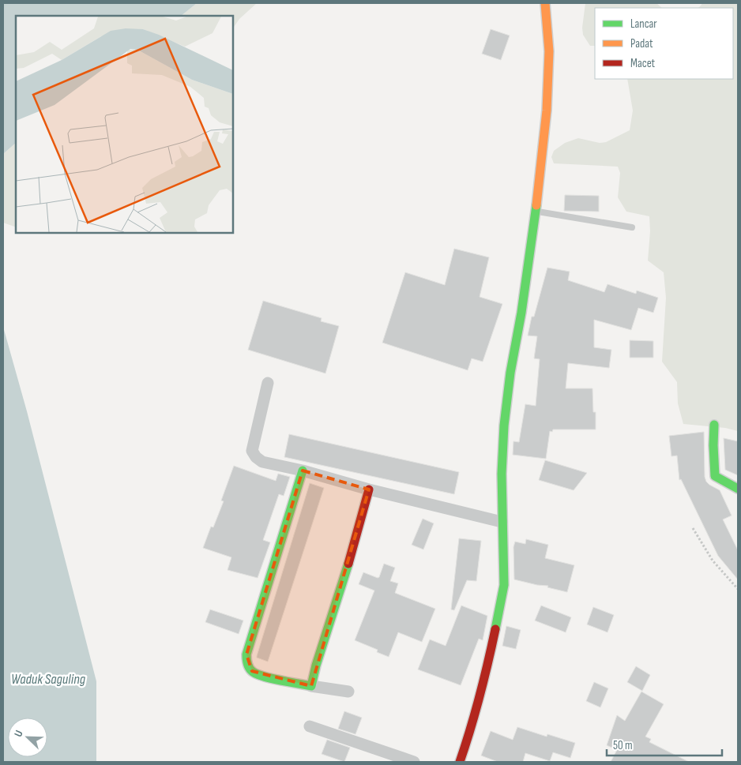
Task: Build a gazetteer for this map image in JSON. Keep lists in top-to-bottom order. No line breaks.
{"water":["Waduk Saguling"],"legend":["Lancar","Padat","Macet"],"scale_bar":"50 m","north":"top left"}
